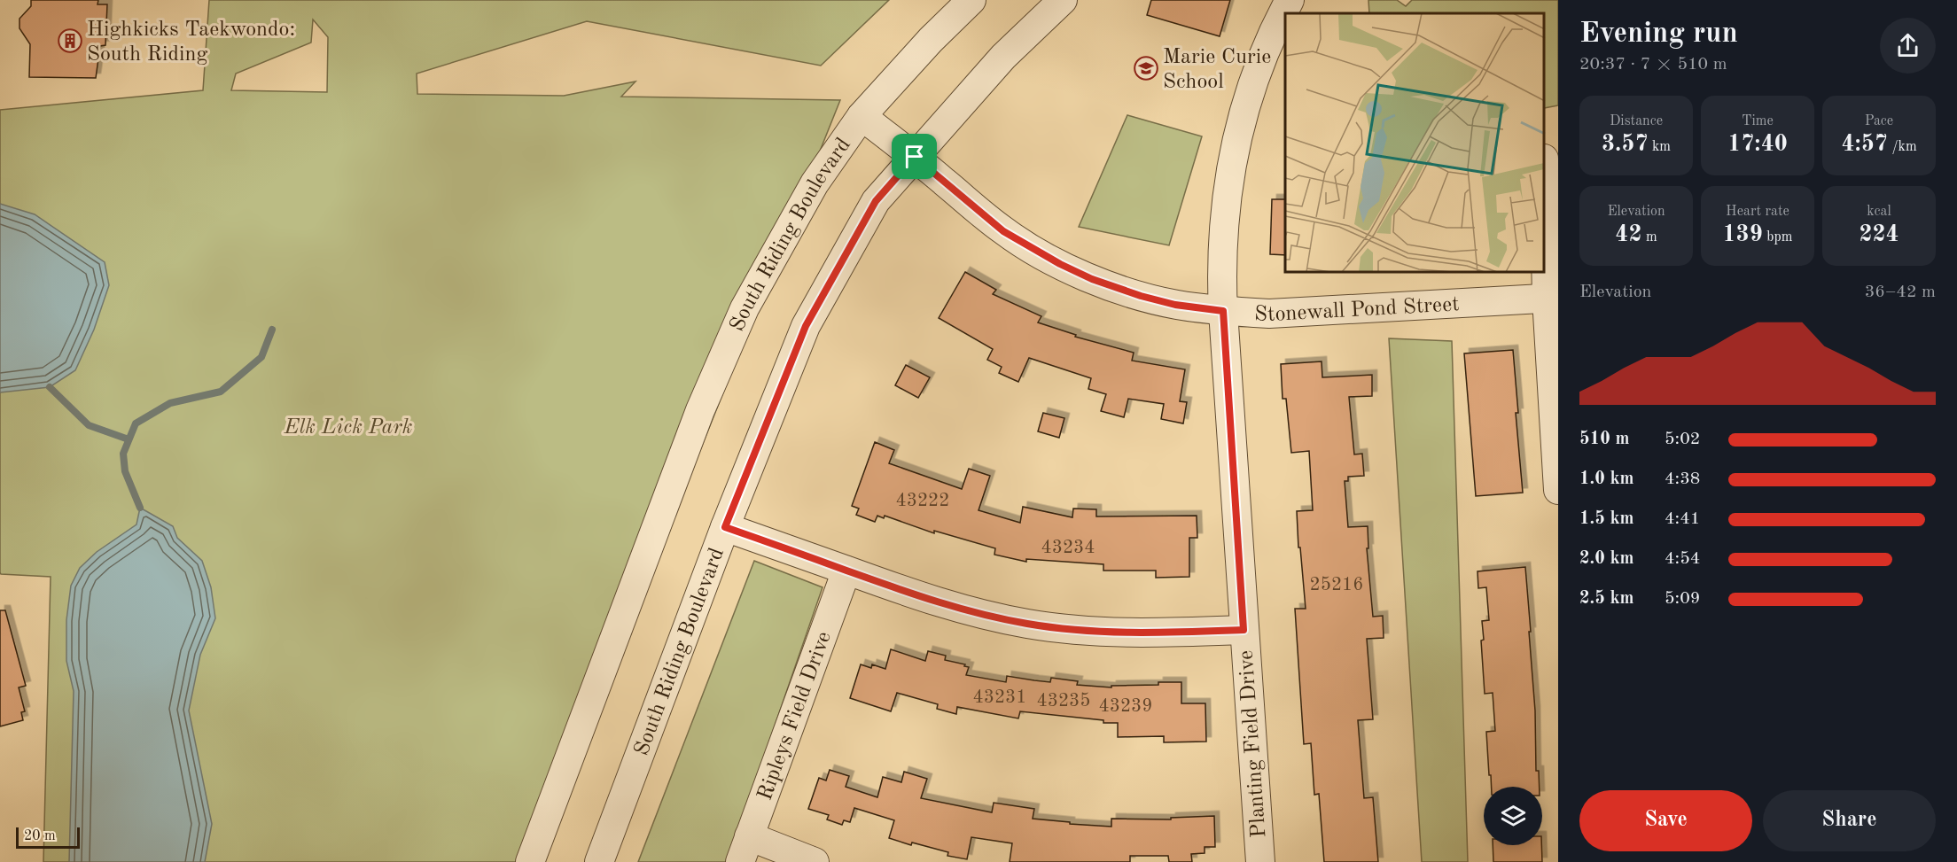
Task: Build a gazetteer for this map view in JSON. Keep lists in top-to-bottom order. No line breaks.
{"streets":{"street":["South Riding Boulevard","Stonewall Pond Street","Ripleys Field Drive","Planting Field Drive"]},"crossings":[["South Riding Boulevard","Stonewall Pond Street"],["Stonewall Pond Street","Planting Field Drive"]],"parks":["Elk Lick Park"],"places":{"building":["Highkicks Taekwondo: South Riding"],"school or university":["Marie Curie School"]},"house_numbers":["43222","43234","25216","43231","43235","43239"],"scale_bar":"20 m","page":{"heading":["Evening run","20:37 · 7 × 510 m"],"stats":[["Distance","3.57 km"],["Time","17:40"],["Pace","4:57 /km"],["Elevation","42 m"],["Heart rate","139 bpm"],["kcal","224"]],"chart":["Elevation","36–42 m"],"list":[{"name":"510 m","note":"5:02"},{"name":"1.0 km","note":"4:38"},{"name":"1.5 km","note":"4:41"},{"name":"2.0 km","note":"4:54"},{"name":"2.5 km","note":"5:09"}],"buttons":["Save","Share"],"scale":"20 m"}}
